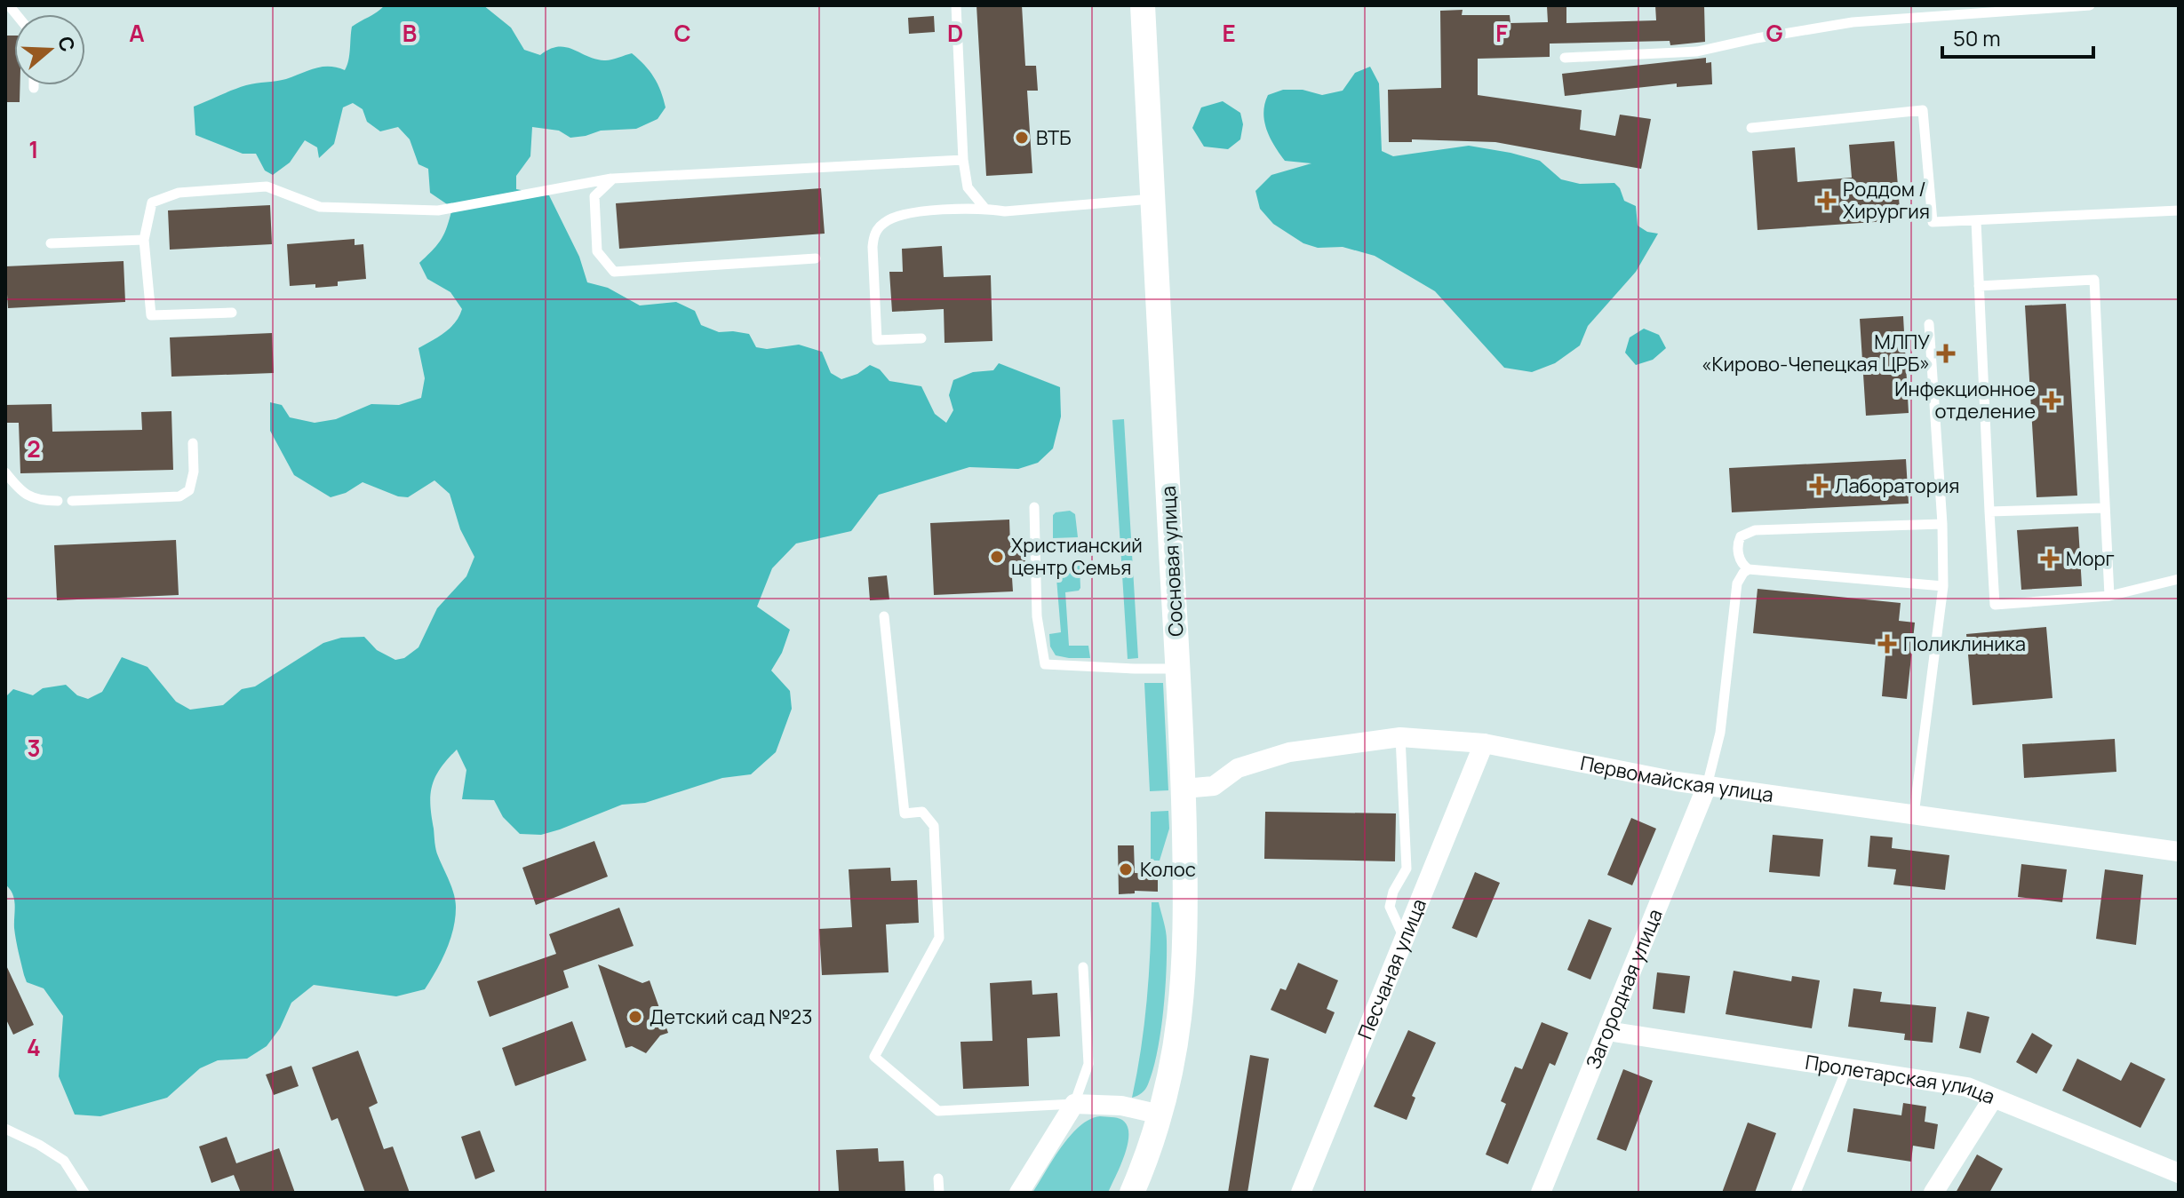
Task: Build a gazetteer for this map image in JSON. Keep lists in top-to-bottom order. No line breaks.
{"streets":{"street":["Сосновая улица","Первомайская улица","Песчаная улица","Загородная улица","Пролетарская улица"]},"crossings":[["Сосновая улица","Первомайская улица"],["Первомайская улица","Песчаная улица"],["Первомайская улица","Загородная улица"],["Загородная улица","Пролетарская улица"]],"places":{"other":["ВТБ","Христианский центр Семья","Колос","Детский сад №23"],"health":["Роддом / Хирургия","МЛПУ «Кирово-Чепецкая ЦРБ»","Инфекционное отделение","Лаборатория","Морг","Поликлиника"]},"scale_bar":"50 m","north":"right","grid":{"columns":["A","B","C","D","E","F","G"],"rows":["1","2","3","4"]}}
